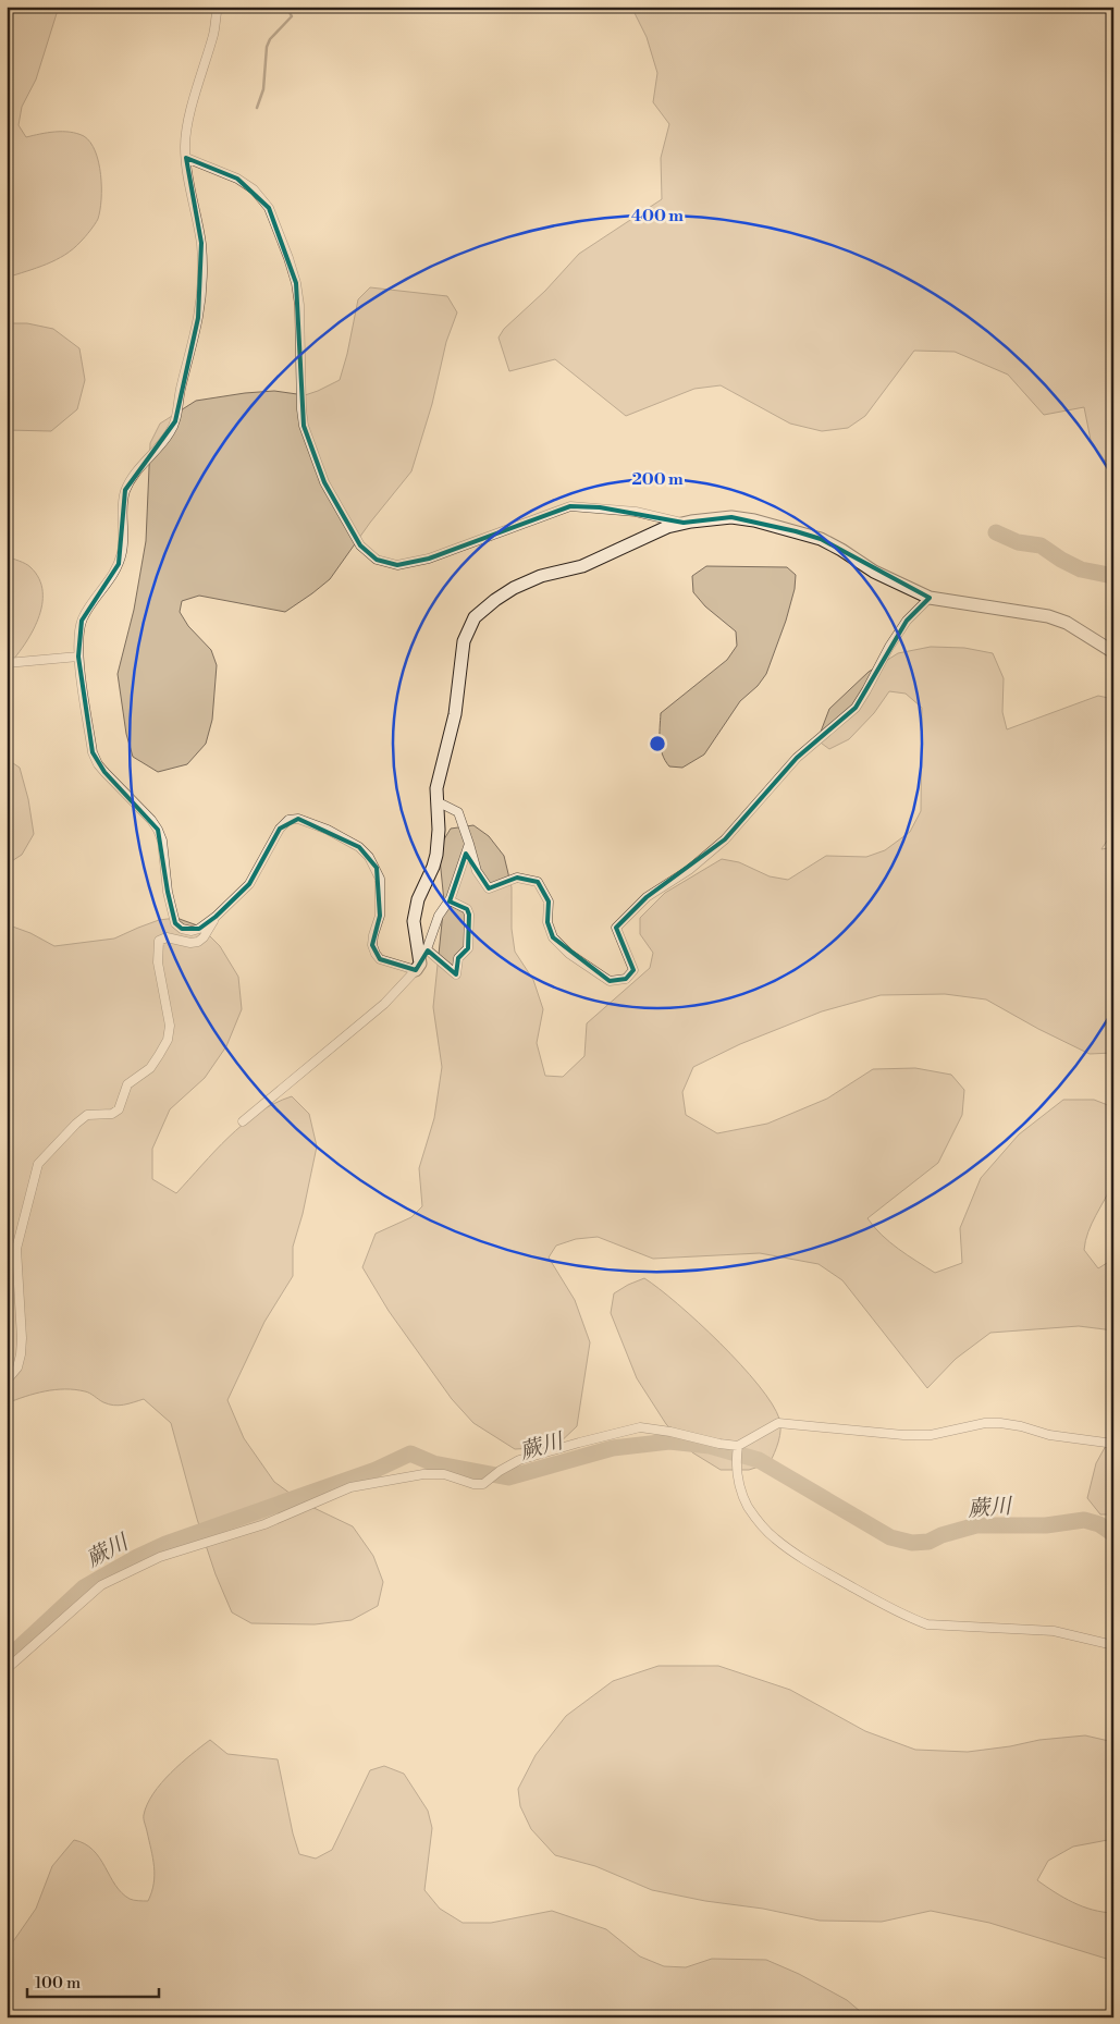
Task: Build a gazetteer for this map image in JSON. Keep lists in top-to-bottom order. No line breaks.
{"water":["蕨川"],"scale_bar":"100 m","rings":["400 m","200 m"]}
